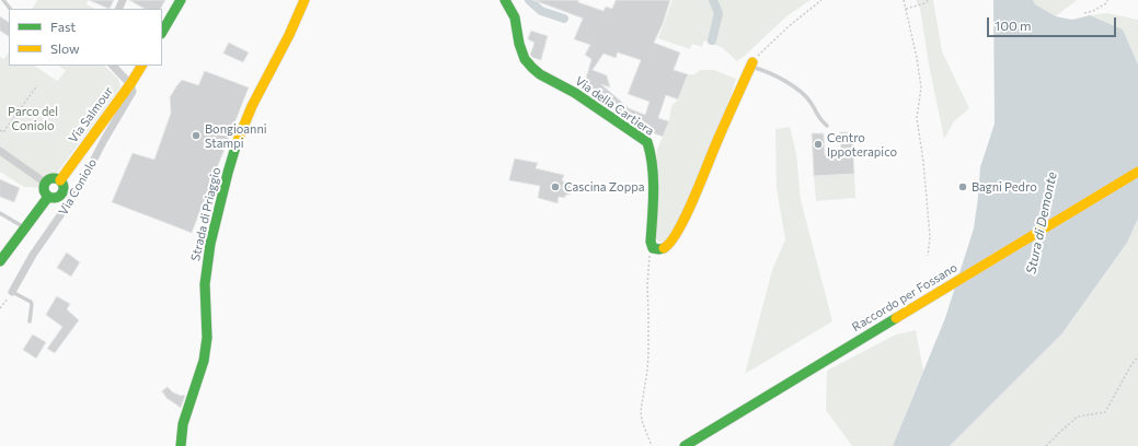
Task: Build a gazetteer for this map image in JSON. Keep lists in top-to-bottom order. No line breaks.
{"streets":{"main road":["Via della Cartiera","Via Salmour","Strada di Priaggio","Raccordo per Fossano"],"street":["Via Coniolo"]},"crossings":[["Via Salmour","Via Coniolo"]],"water":["Stura di Demonte"],"parks":["Parco del Coniolo"],"places":["Bongioanni Stampi","Centro Ippoterapico","Cascina Zoppa","Bagni Pedro"],"legend":["Fast","Slow"],"scale_bar":"100 m"}
